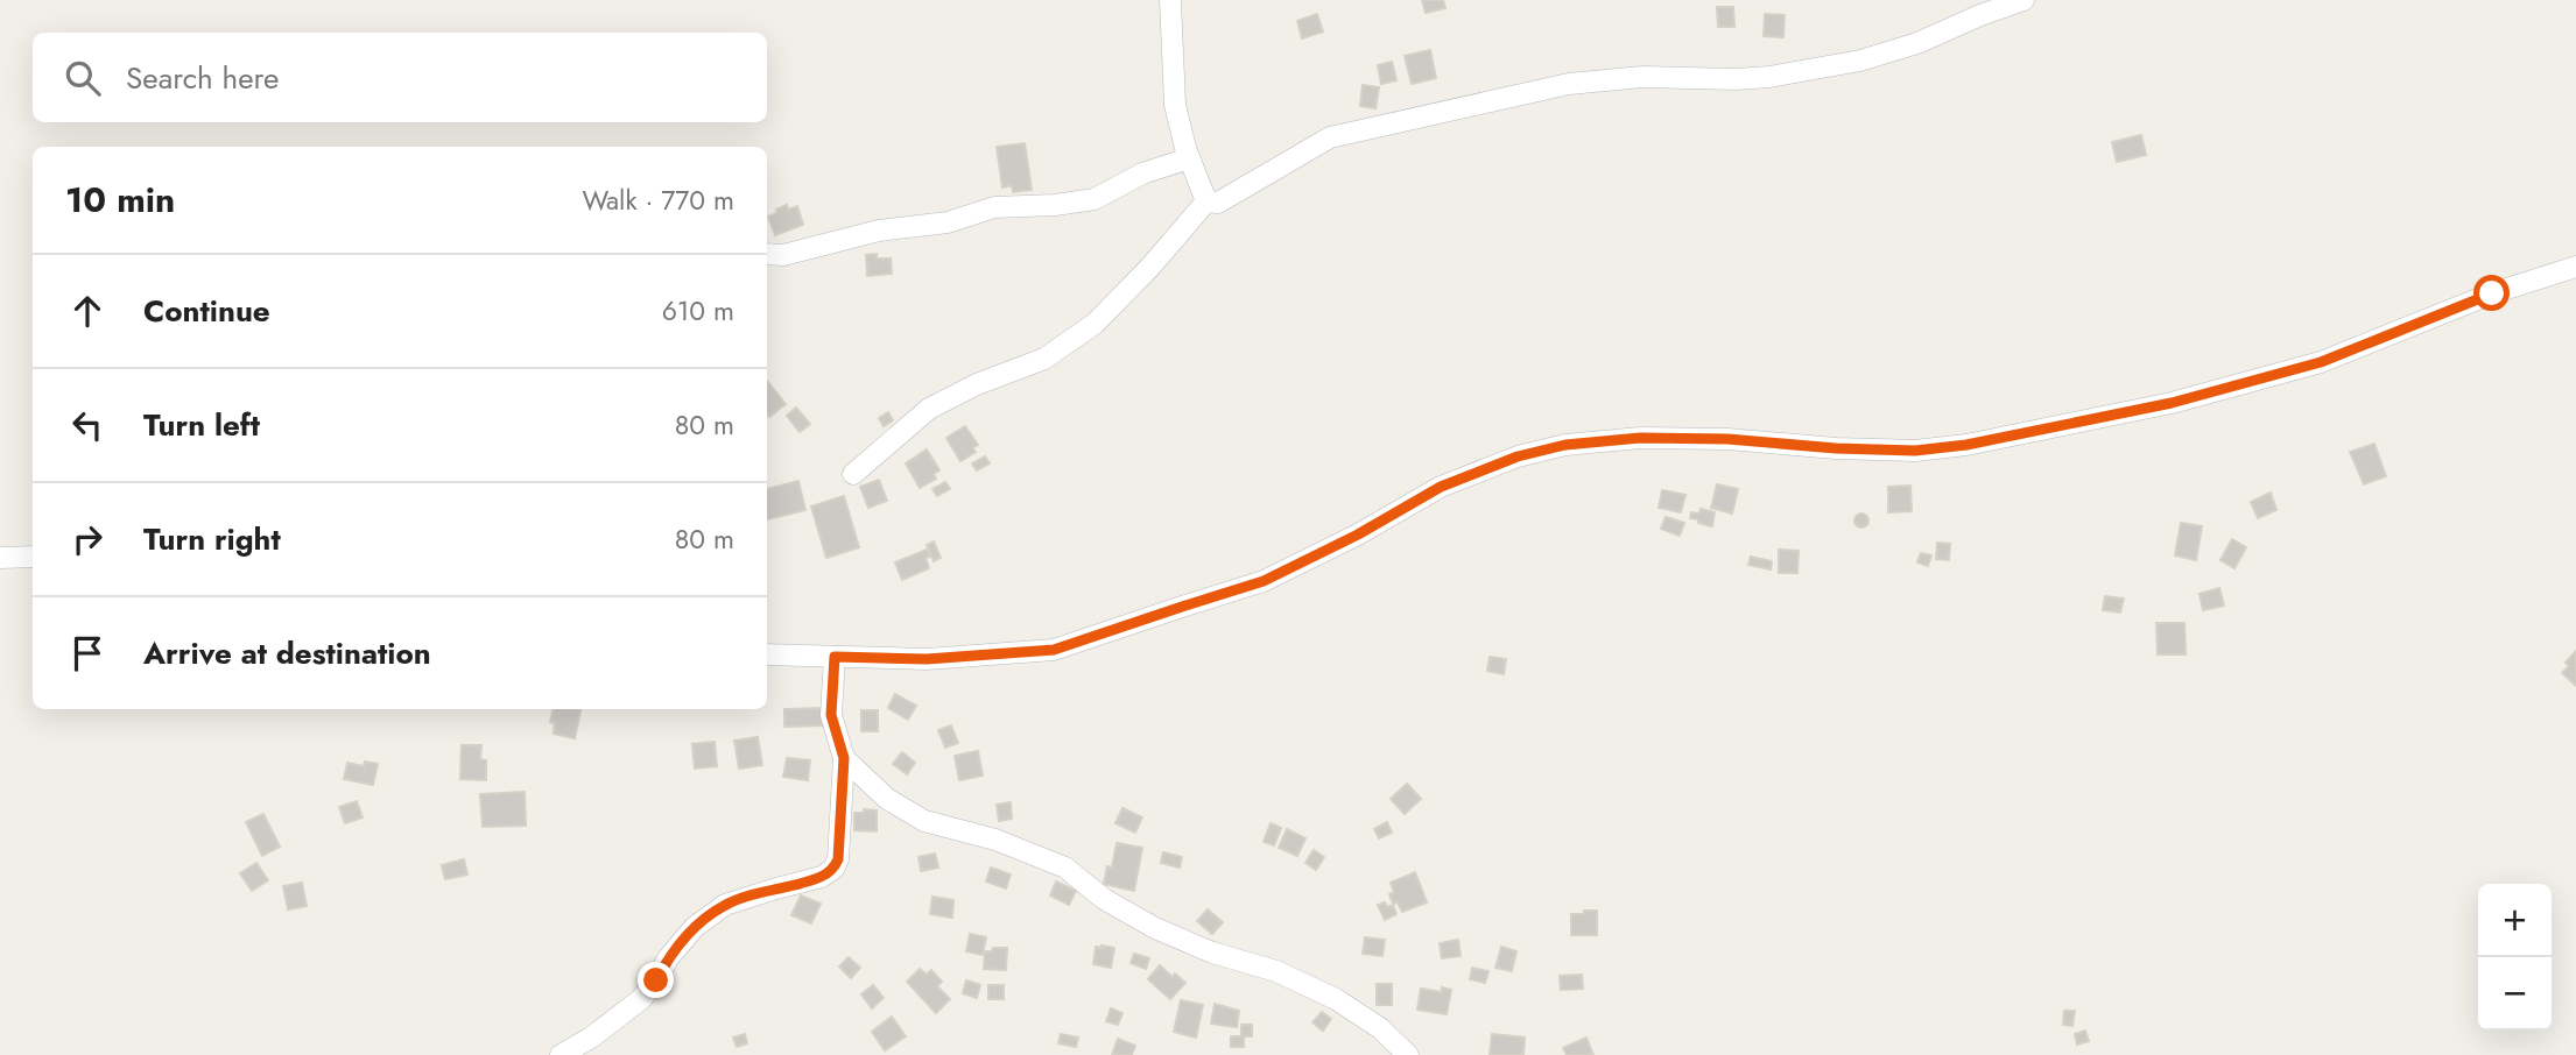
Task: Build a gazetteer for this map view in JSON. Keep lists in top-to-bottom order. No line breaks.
{"page":{"search":"Search here","heading":["10 min","Walk · 770 m"],"list":[["Continue","610 m"],["Turn left","80 m"],["Turn right","80 m"],"Arrive at destination"],"map_buttons":["+","−"]}}
